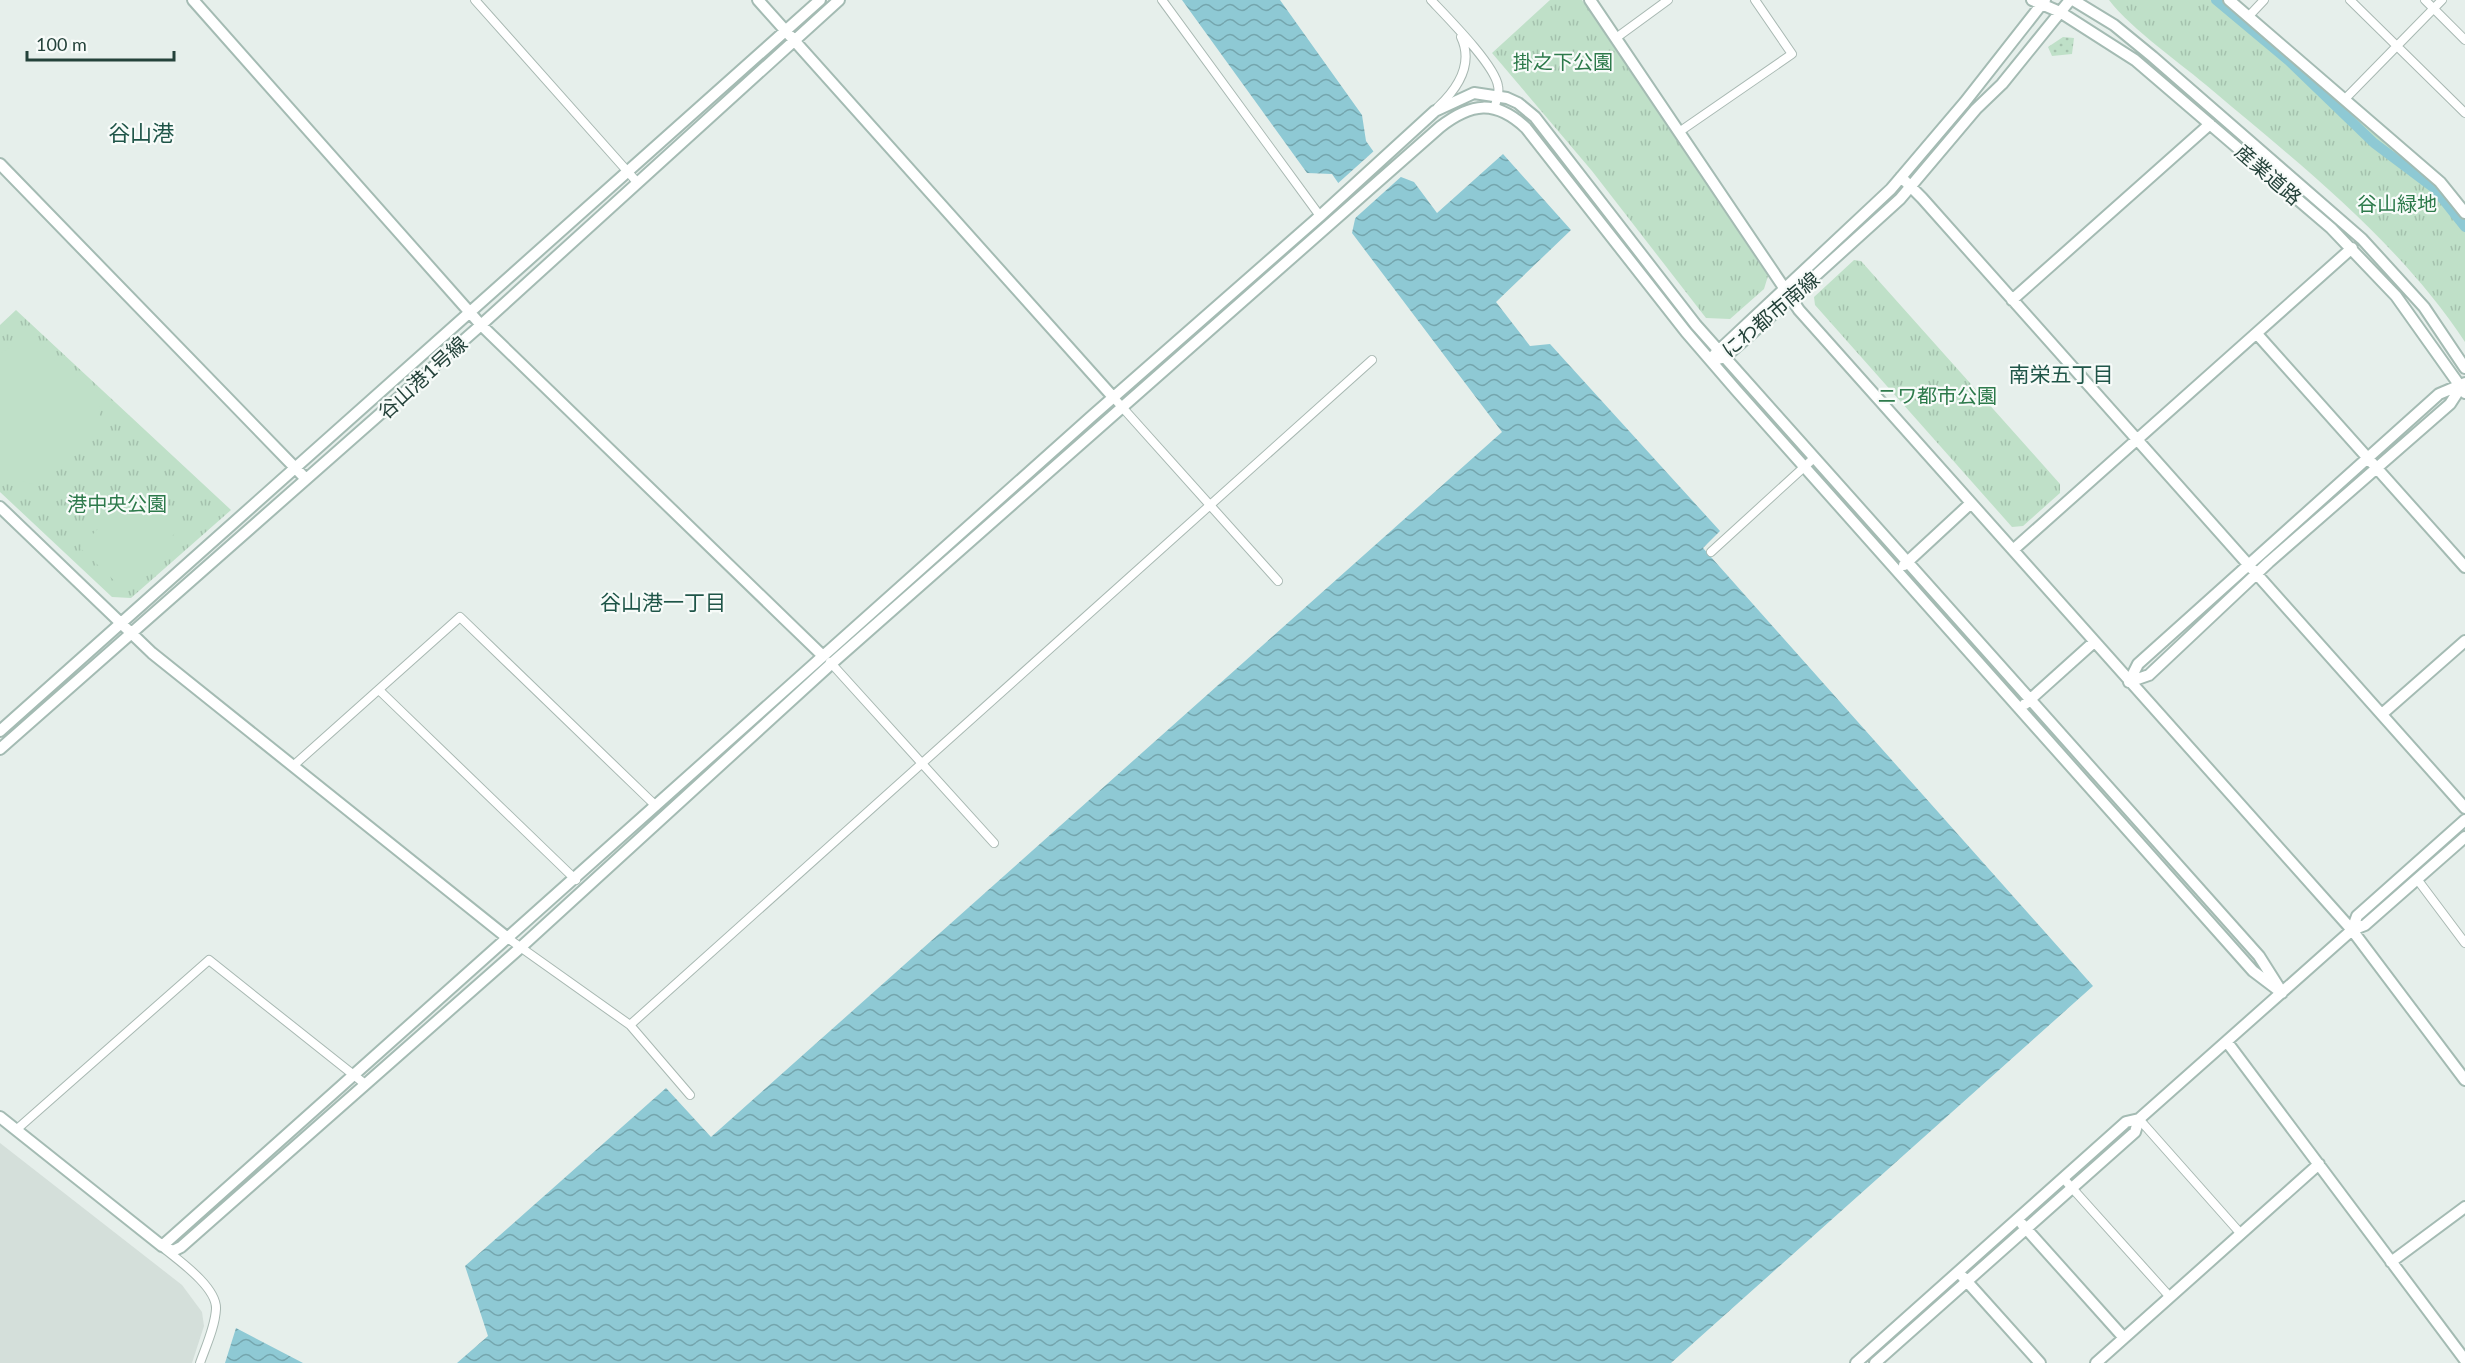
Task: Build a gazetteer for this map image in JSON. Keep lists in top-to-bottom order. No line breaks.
{"streets":{"street":["産業道路","にわ都市南線","谷山港1号線"]},"crossings":[["産業道路","にわ都市南線"]],"districts":["谷山港","南栄五丁目","谷山港一丁目"],"parks":["掛之下公園","谷山緑地","ニワ都市公園","港中央公園"],"scale_bar":"100 m"}
